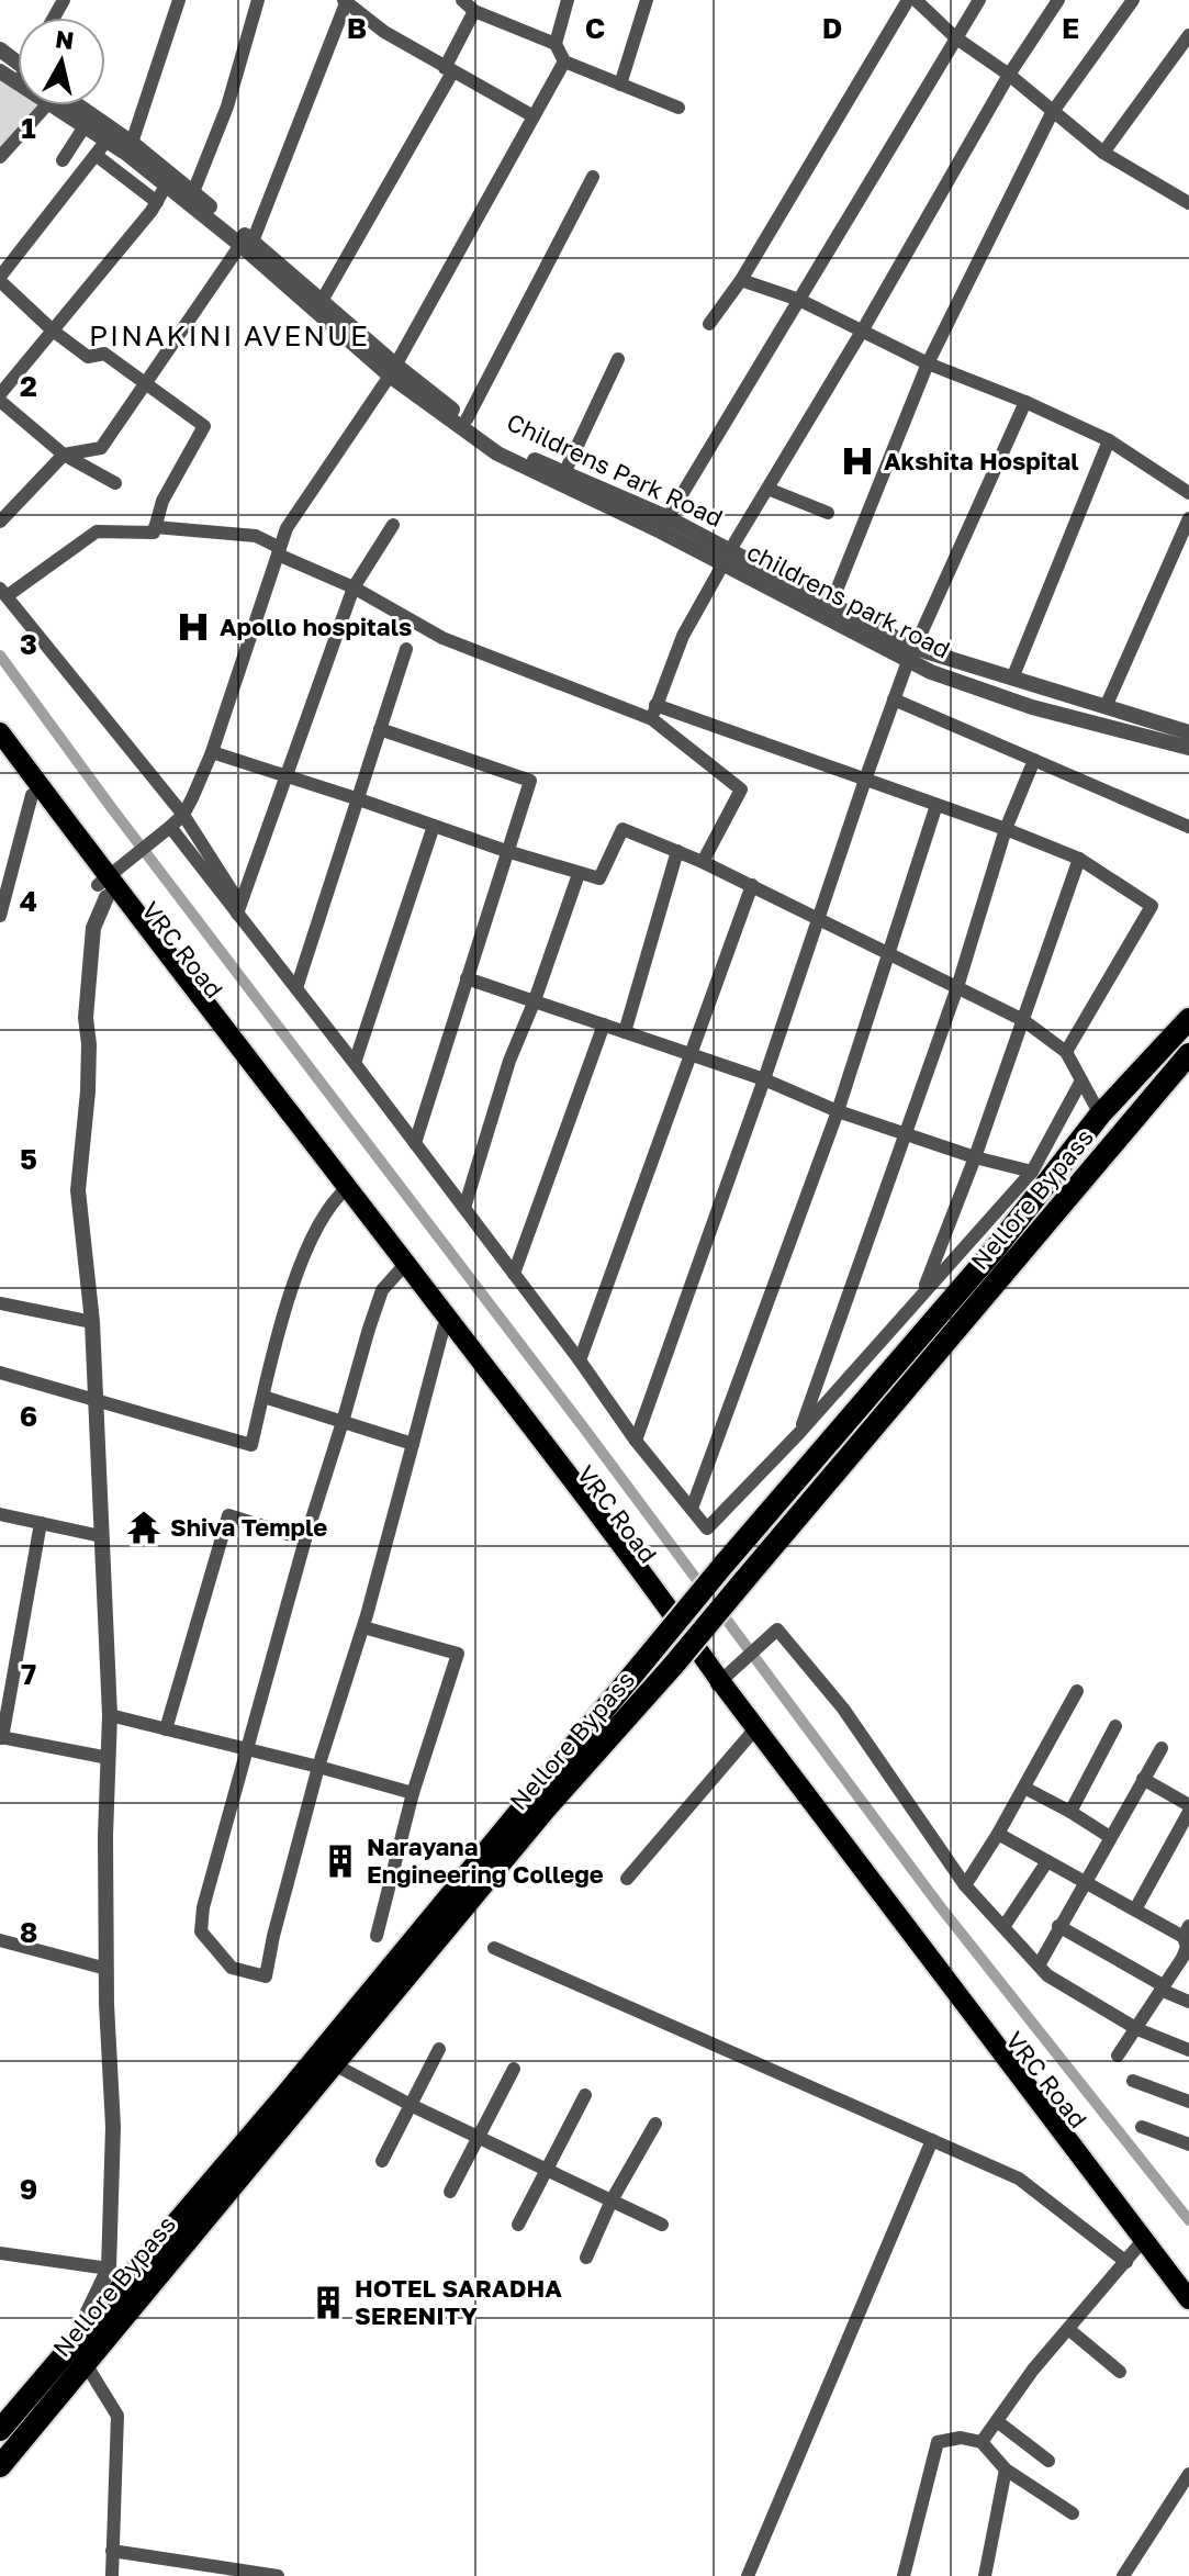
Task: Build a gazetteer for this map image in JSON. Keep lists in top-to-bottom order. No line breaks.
{"streets":{"highway":["Nellore Bypass"],"main road":["VRC Road"],"street":["Childrens Park Road","childrens park road"]},"crossings":[["Childrens Park Road","childrens park road"]],"districts":["PINAKINI AVENUE"],"places":{"hospital":["Akshita Hospital","Apollo hospitals"],"temple":["Shiva Temple"],"building":["Narayana Engineering College","HOTEL SARADHA SERENITY"]},"north":"top","grid":{"columns":["B","C","D","E"],"rows":["1","2","3","4","5","6","7","8","9"]}}
